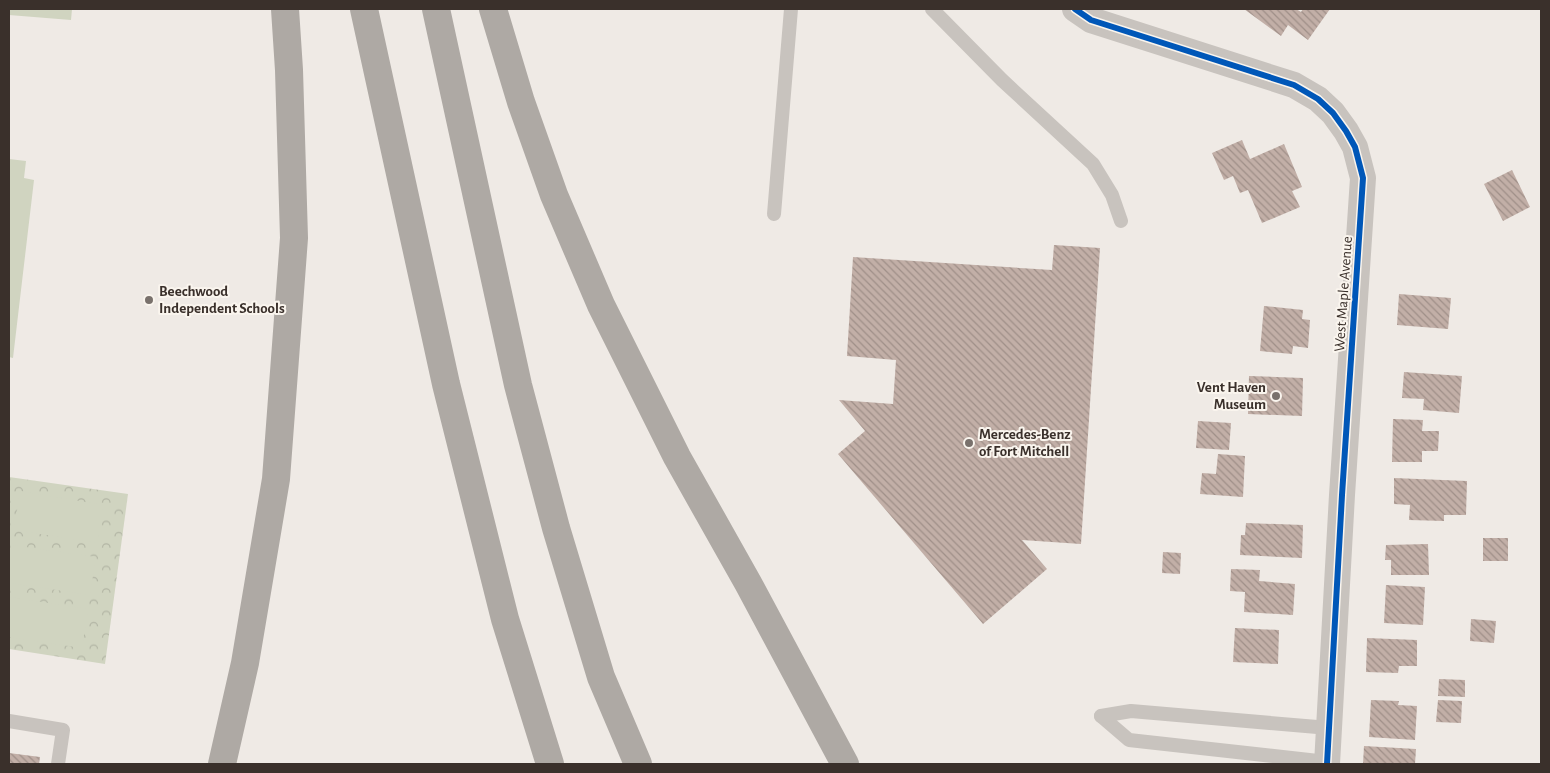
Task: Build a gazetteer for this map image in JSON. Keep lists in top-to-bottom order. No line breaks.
{"streets":{"street":["West Maple Avenue"]},"places":["Beechwood Independent Schools","Vent Haven Museum","Mercedes-Benz of Fort Mitchell"]}
